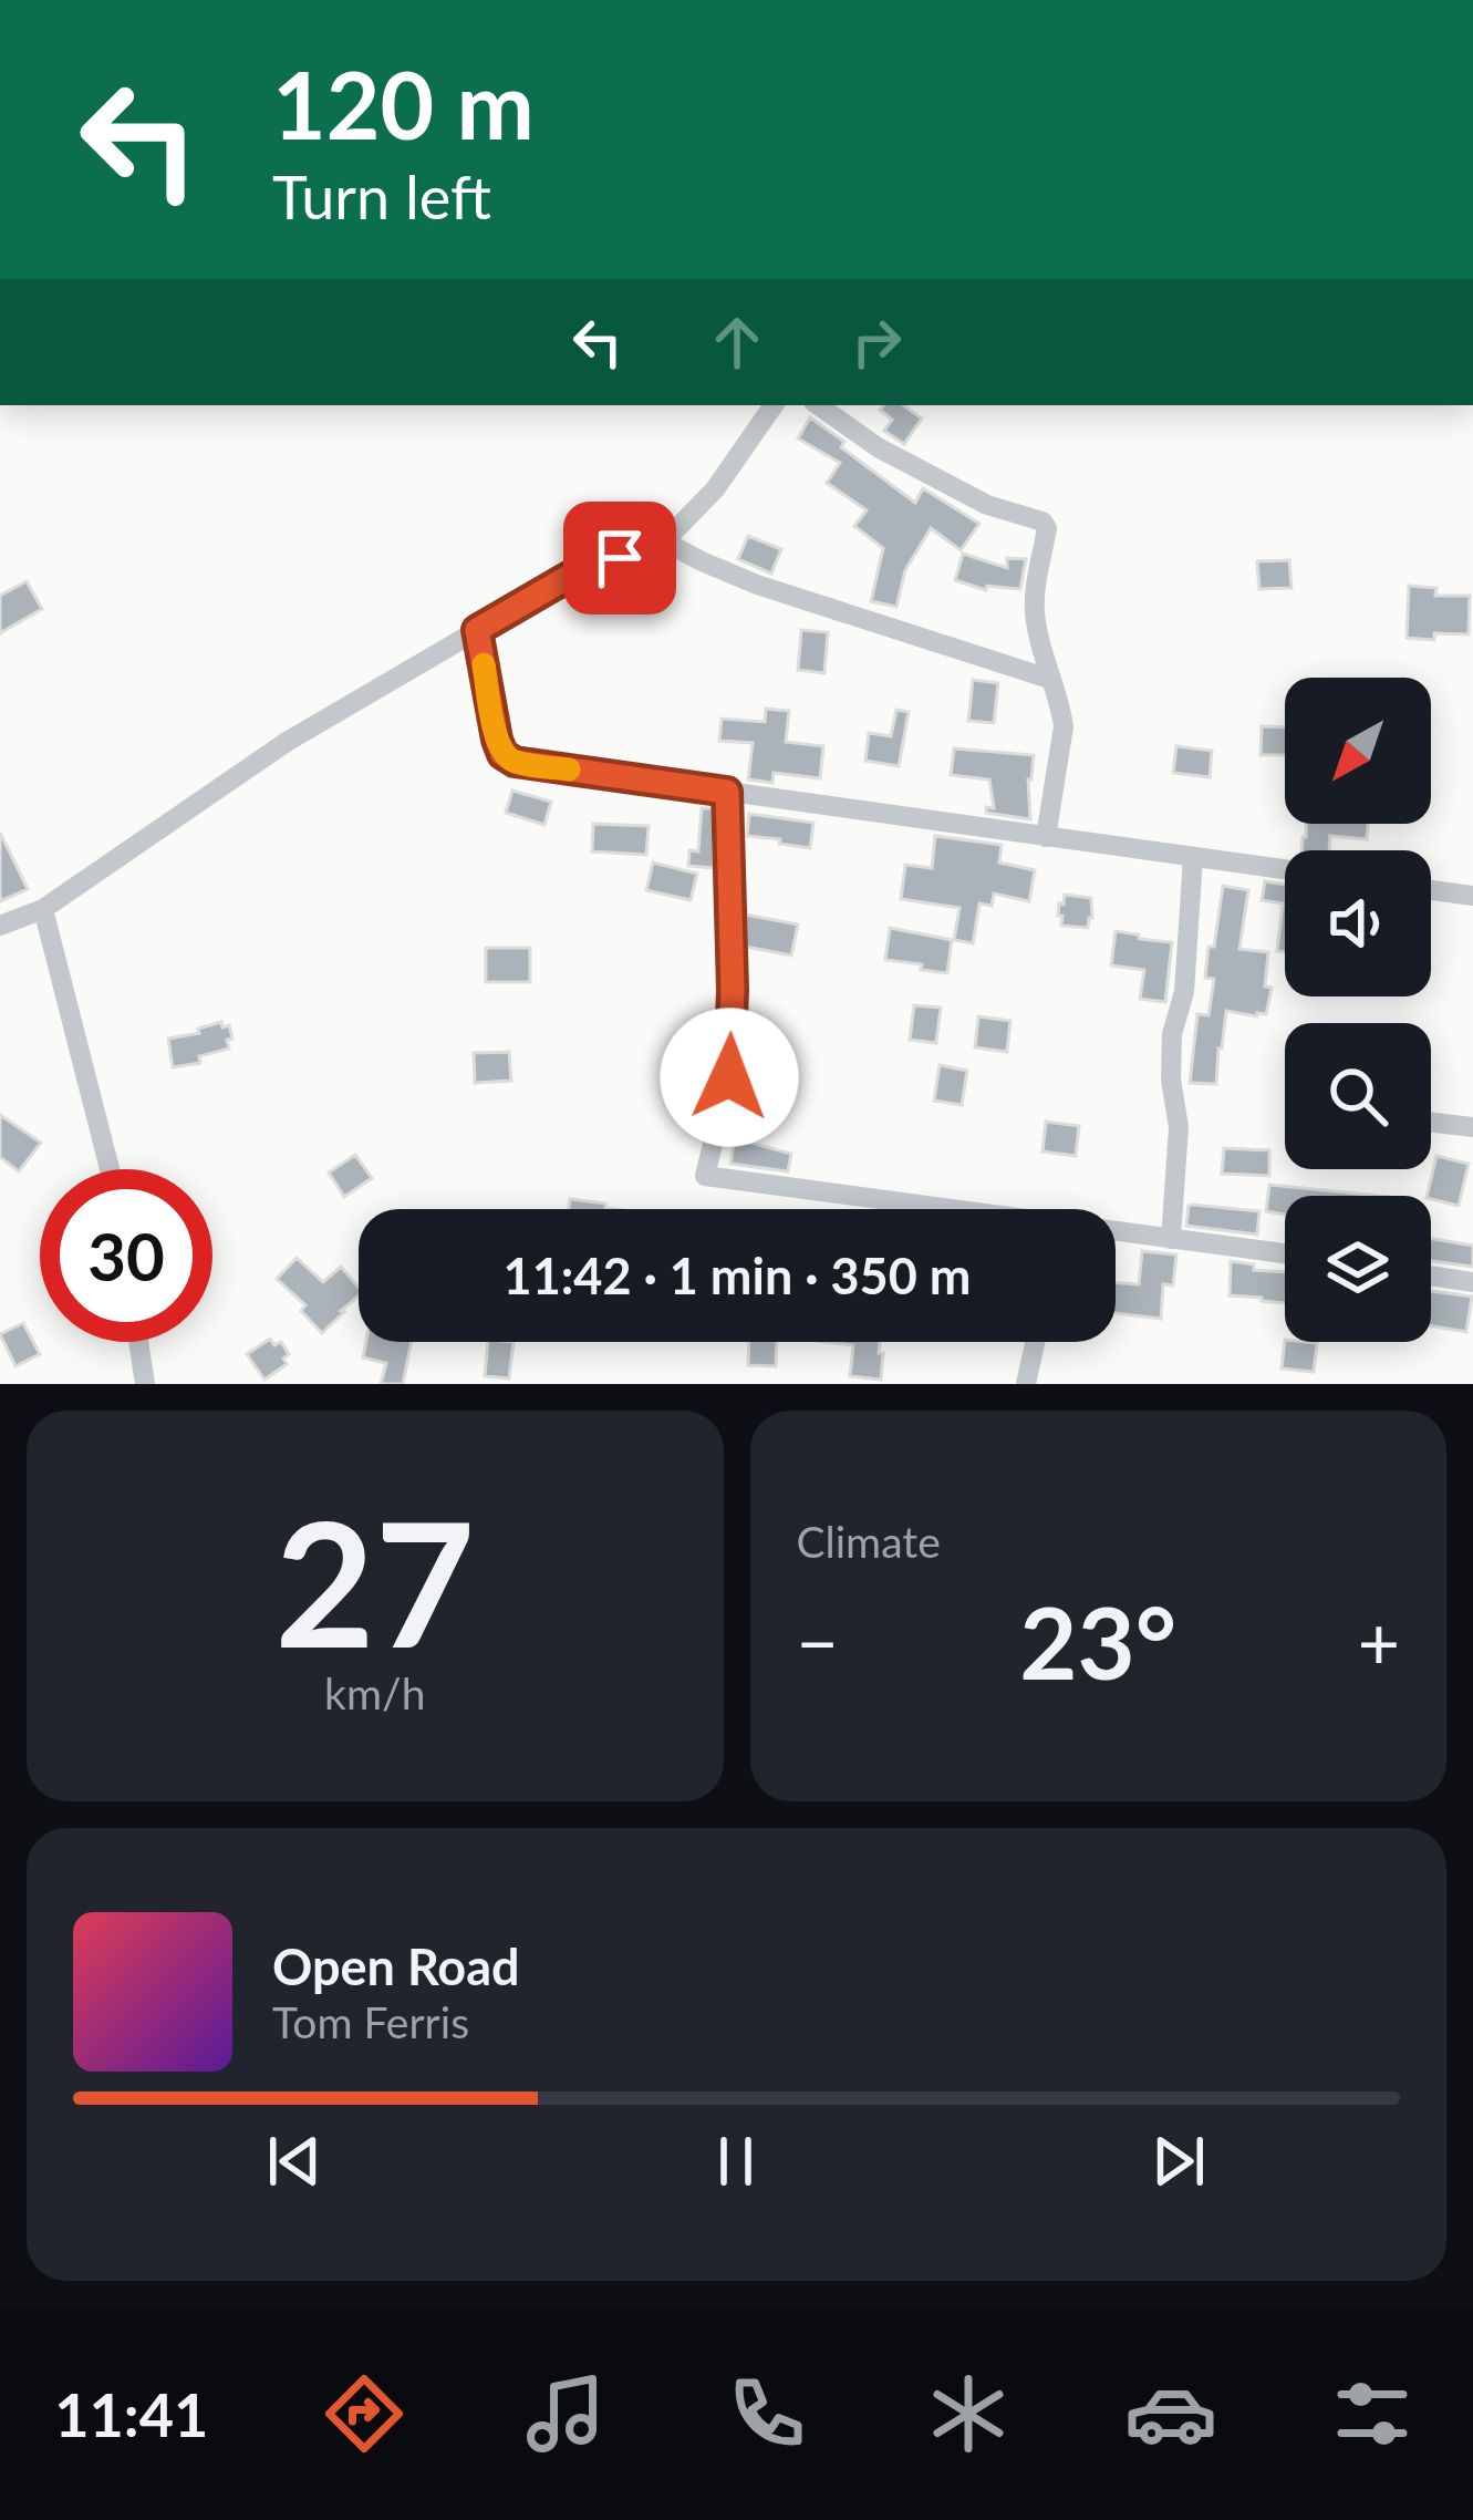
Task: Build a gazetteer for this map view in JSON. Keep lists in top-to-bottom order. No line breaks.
{"north":"bottom left","page":{"turn":["120 m","Turn left"],"limit":"30","trip":"11:42 · 1 min · 350 m","tile":[["27","km/h"],"Climate"],"heat":["−","23°","+"],"song":["Open Road","Tom Ferris"],"tabs":"11:41"}}
